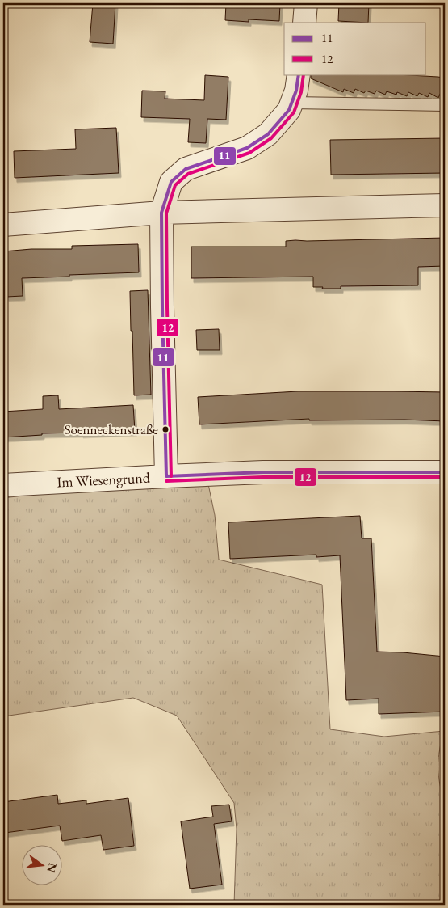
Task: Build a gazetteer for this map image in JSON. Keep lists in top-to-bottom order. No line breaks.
{"streets":{"street":["Im Wiesengrund"]},"places":["Soenneckenstraße"],"lines":["transit line 11","transit line 12"],"legend":["11","12"],"north":"right"}
